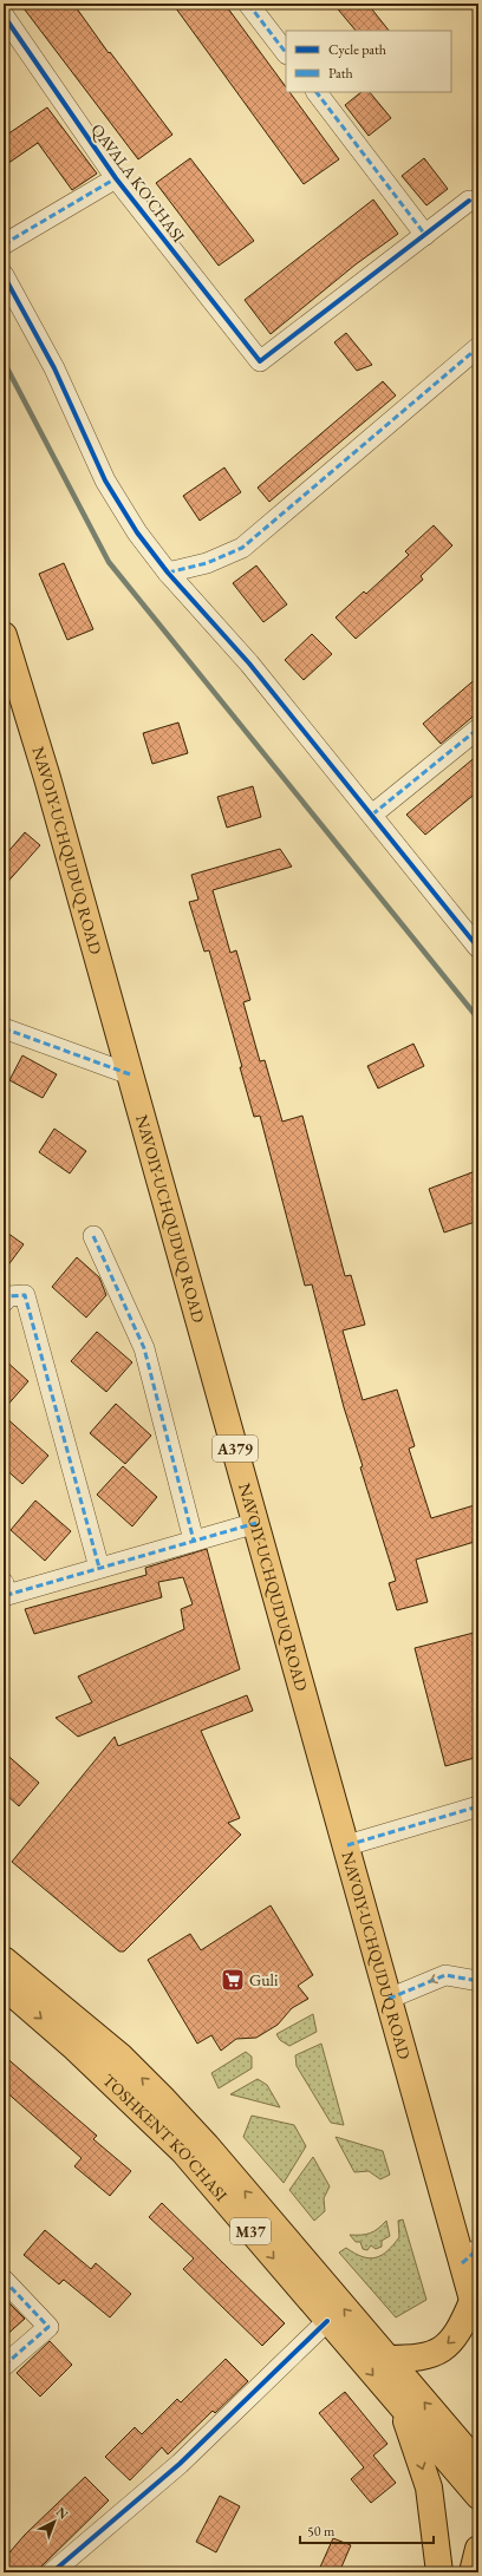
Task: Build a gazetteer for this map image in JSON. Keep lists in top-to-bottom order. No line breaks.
{"streets":{"main road":["NAVOIY-UCHQUDUQ ROAD","A379","TOSHKENT KO'CHASI","M37"],"street":["QAVALA KO'CHASI"]},"crossings":[["TOSHKENT KO'CHASI","M37"]],"places":{"supermarket":["Guli"]},"legend":["Cycle path","Path"],"scale_bar":"50 m","north":"top right"}
